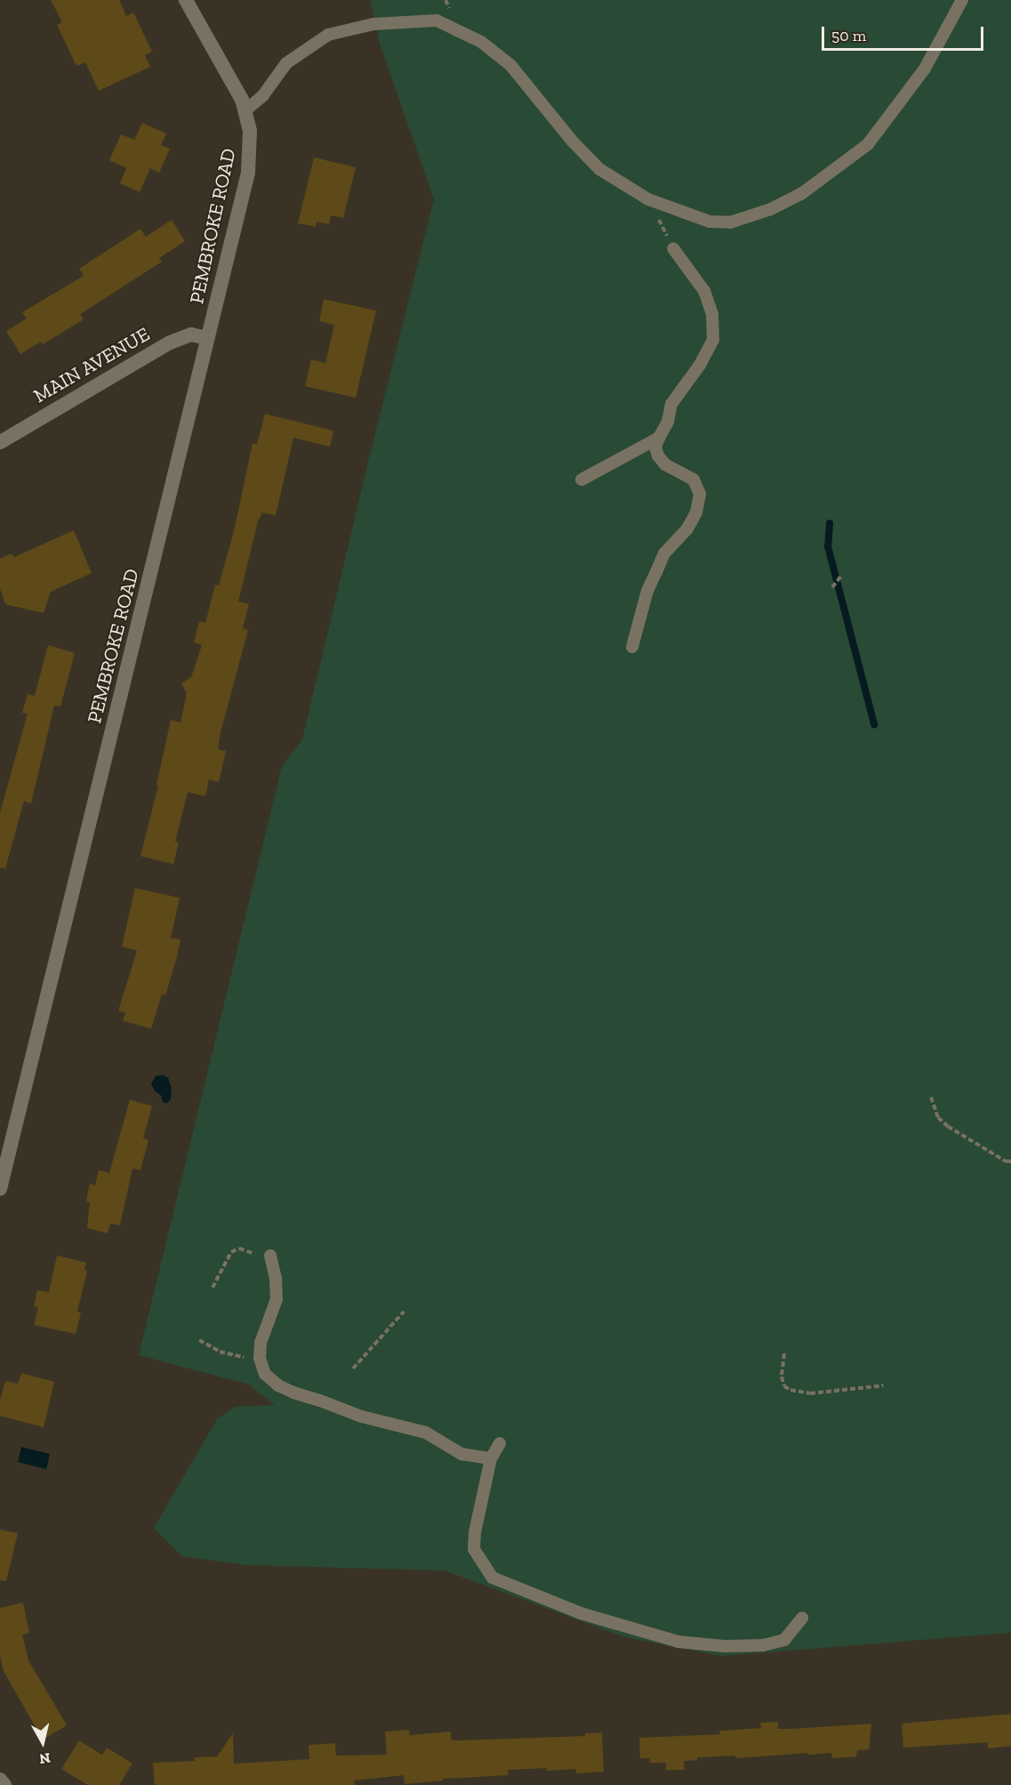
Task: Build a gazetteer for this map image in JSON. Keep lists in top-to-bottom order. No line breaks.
{"streets":{"street":["PEMBROKE ROAD","MAIN AVENUE"]},"crossings":[["PEMBROKE ROAD","MAIN AVENUE"]],"scale_bar":"50 m","north":"bottom"}
